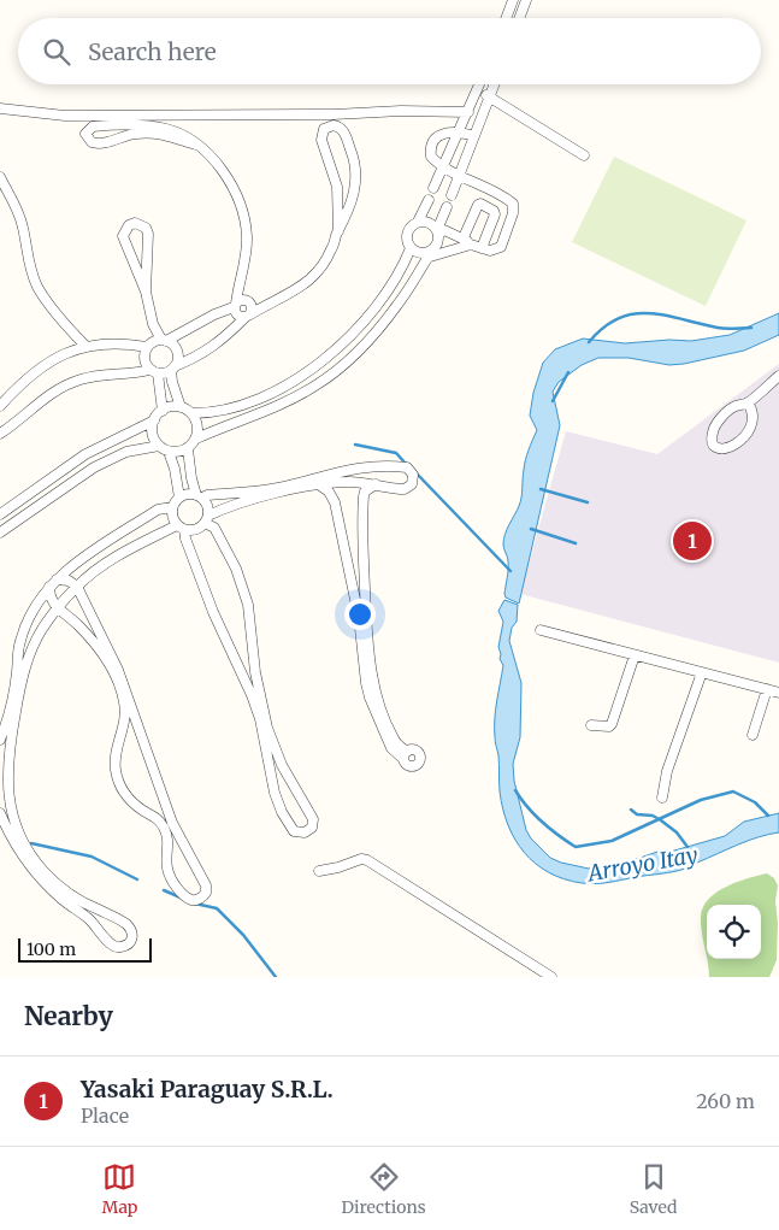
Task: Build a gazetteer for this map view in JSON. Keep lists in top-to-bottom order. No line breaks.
{"water":["Arroyo Itay"],"scale_bar":"100 m","page":{"search":"Search here","pins":"1","scale":"100 m","heading":"Nearby","list":[{"mark":"1","name":"Yasaki Paraguay S.R.L.","note":"Place","value":"260 m"}],"nav":["Map","Directions","Saved"]}}
